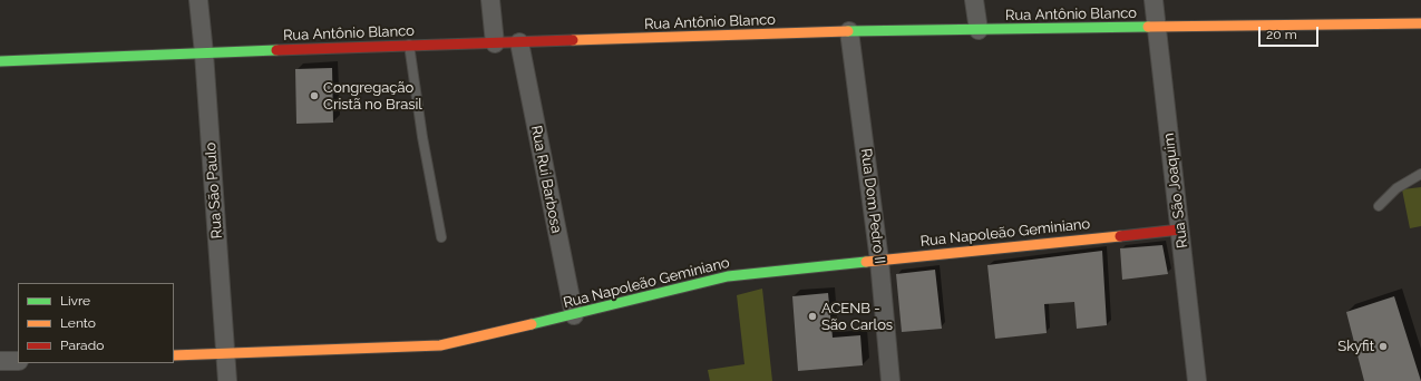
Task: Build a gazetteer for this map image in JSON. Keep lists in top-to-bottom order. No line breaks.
{"streets":{"street":["Rua Antônio Blanco","Rua Rui Barbosa","Rua São Paulo","Rua São Joaquim","Rua Dom Pedro II","Rua Napoleão Geminiano"]},"crossings":[["Rua Antônio Blanco","Rua Rui Barbosa"],["Rua Antônio Blanco","Rua São Paulo"],["Rua Antônio Blanco","Rua São Joaquim"],["Rua Antônio Blanco","Rua Dom Pedro II"],["Rua Rui Barbosa","Rua Napoleão Geminiano"],["Rua São Paulo","Rua Napoleão Geminiano"],["Rua São Joaquim","Rua Napoleão Geminiano"],["Rua Dom Pedro II","Rua Napoleão Geminiano"]],"places":["Congregação Cristã no Brasil","ACENB - São Carlos","Skyfit"],"legend":["Livre","Lento","Parado"],"scale_bar":"20 m"}
